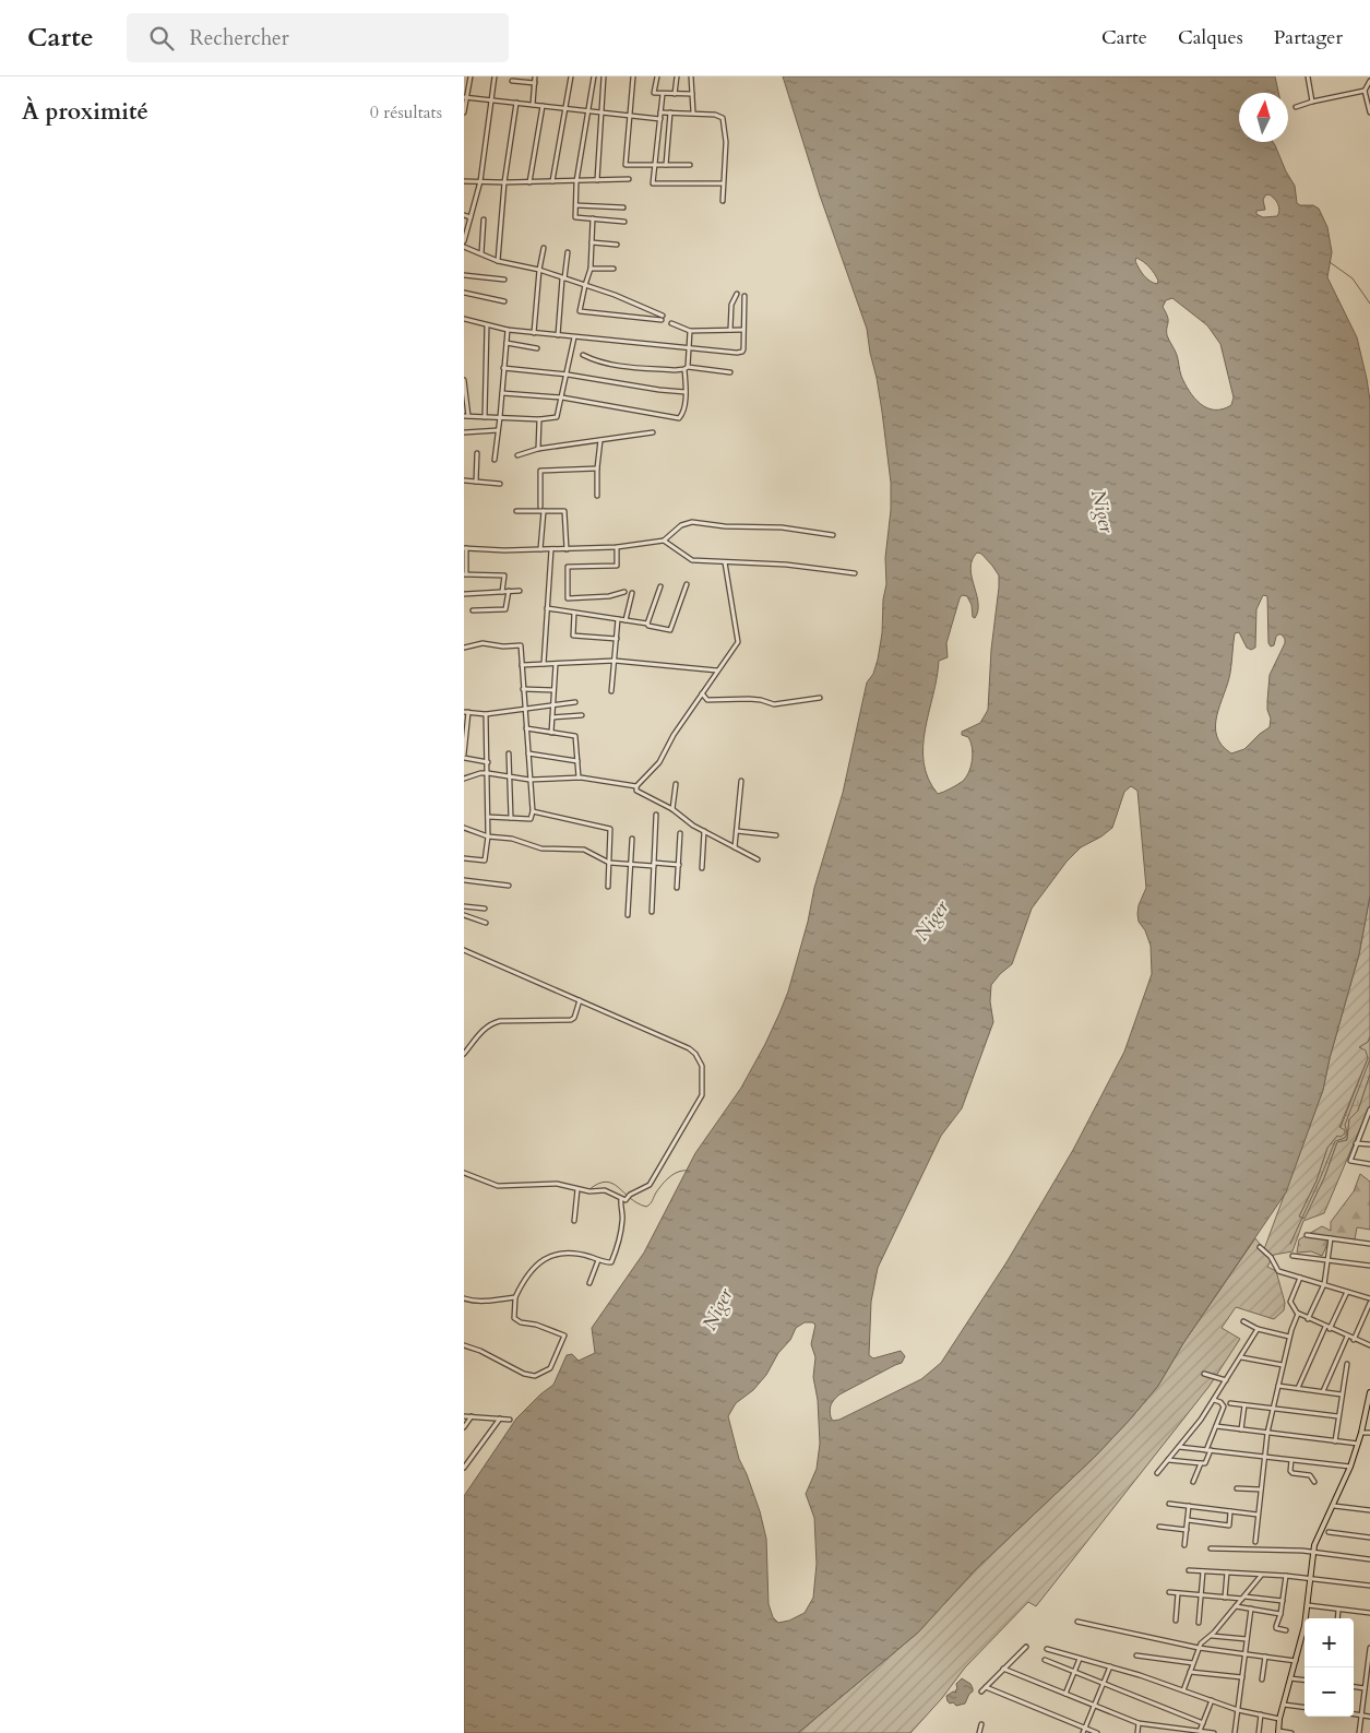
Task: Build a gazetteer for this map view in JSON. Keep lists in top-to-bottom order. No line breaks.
{"water":["Niger"],"north":"top","page":{"header":"Carte","search":"Rechercher","nav":["Carte","Calques","Partager"],"heading":["À proximité","0 résultats"],"map_buttons":["+","−"]}}
